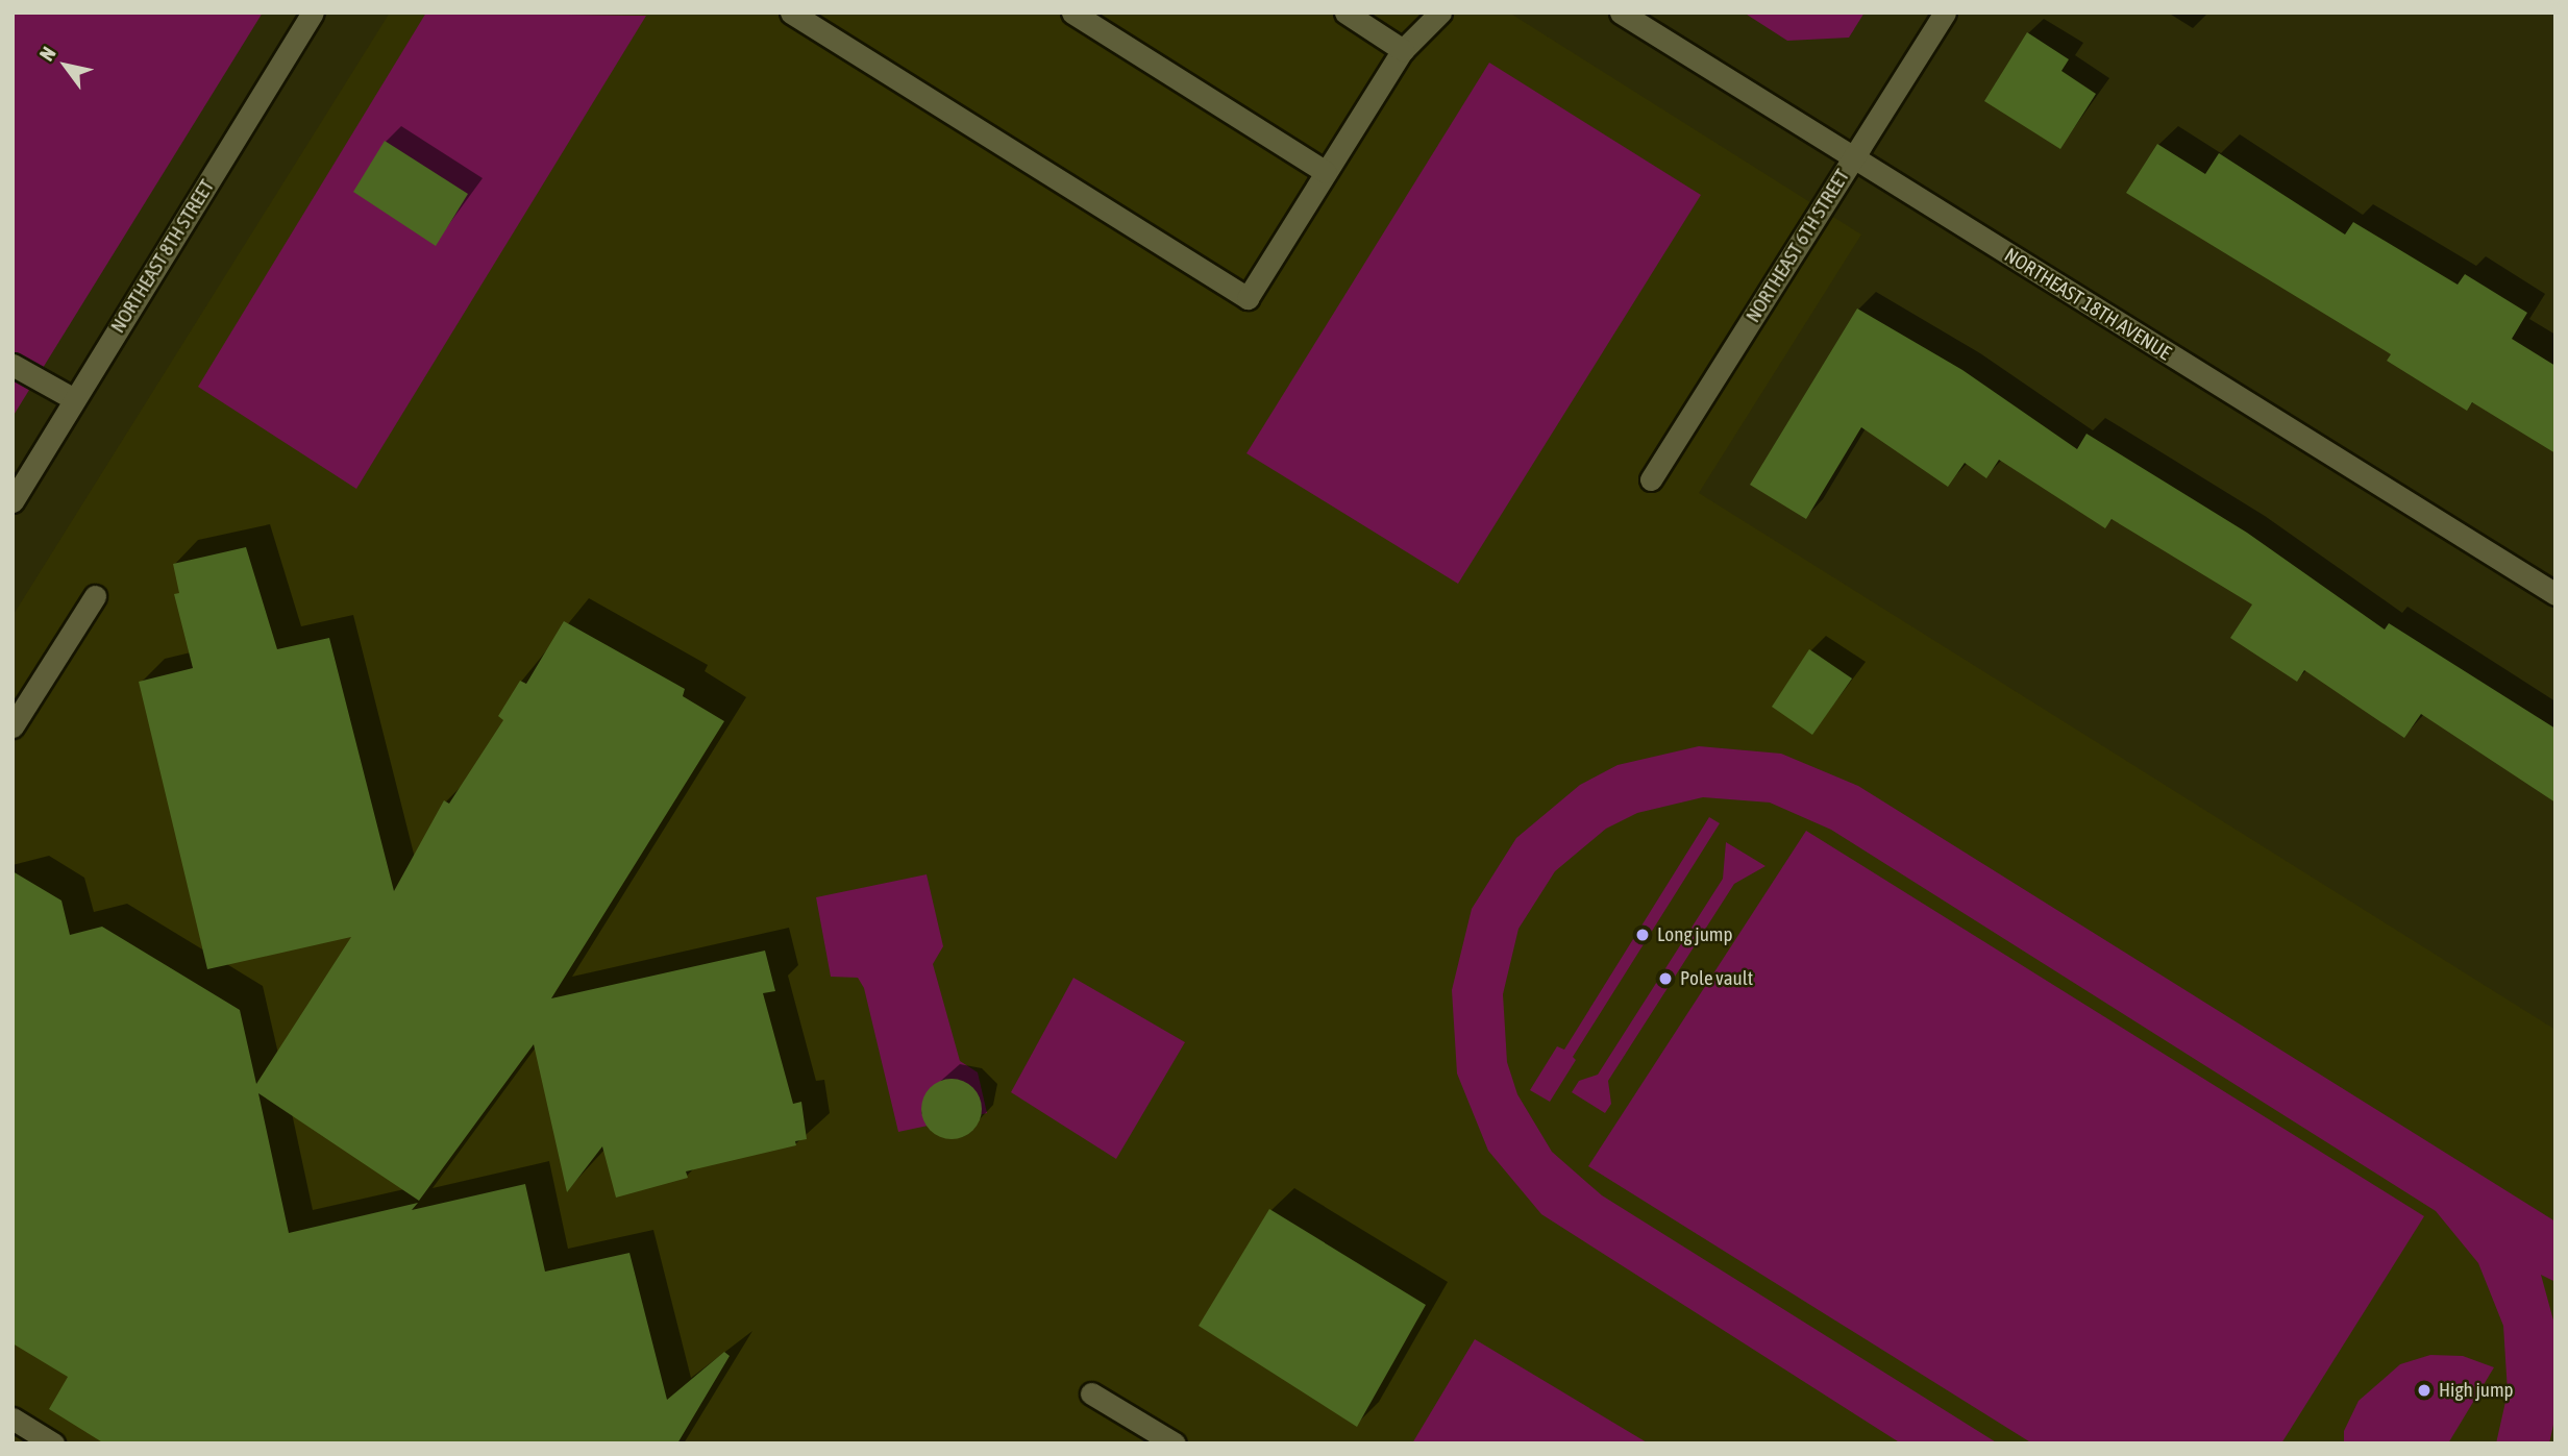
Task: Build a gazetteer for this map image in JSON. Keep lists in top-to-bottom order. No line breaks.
{"streets":{"street":["NORTHEAST 6TH STREET","NORTHEAST 8TH STREET","NORTHEAST 18TH AVENUE"]},"crossings":[["NORTHEAST 6TH STREET","NORTHEAST 18TH AVENUE"]],"places":["Long jump","Pole vault","High jump"],"north":"top left"}
